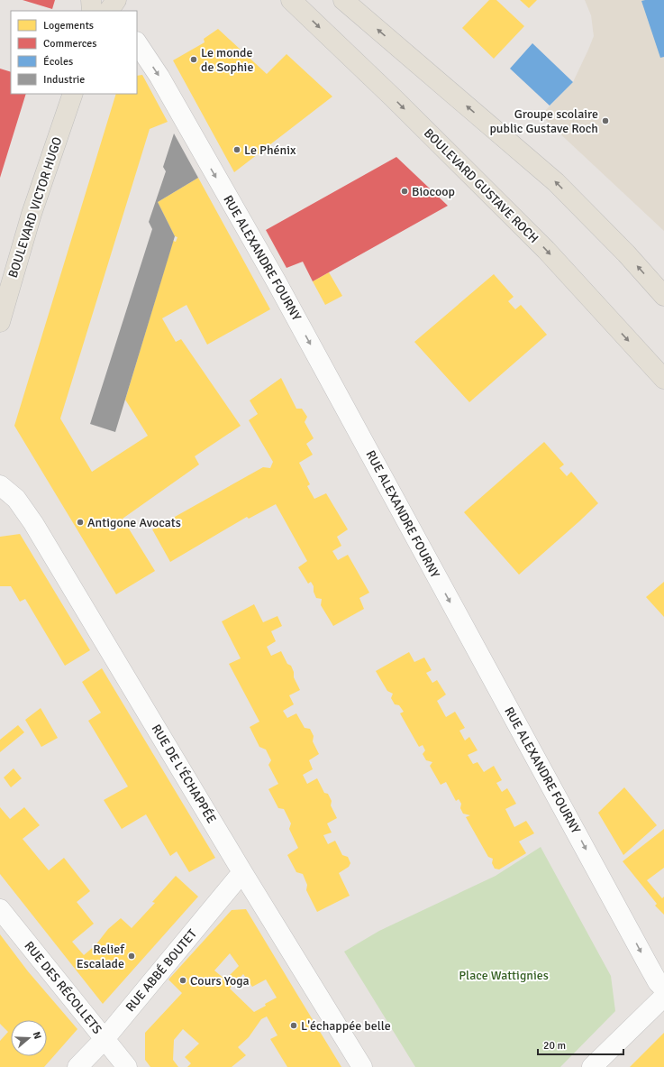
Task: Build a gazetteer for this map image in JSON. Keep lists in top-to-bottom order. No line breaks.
{"streets":{"main road":["BOULEVARD GUSTAVE ROCH","BOULEVARD VICTOR HUGO"],"street":["RUE ALEXANDRE FOURNY","RUE DE L'ÉCHAPPÉE","RUE ABBÉ BOUTET","RUE DES RÉCOLLETS"]},"crossings":[["RUE DE L'ÉCHAPPÉE","RUE ABBÉ BOUTET"],["RUE ABBÉ BOUTET","RUE DES RÉCOLLETS"]],"one_way":["RUE ALEXANDRE FOURNY"],"parks":["Place Wattignies"],"places":["Le monde de Sophie","Groupe scolaire public Gustave Roch","Le Phénix","Biocoop","Antigone Avocats","Relief Escalade","Cours Yoga","L'échappée belle"],"legend":["Logements","Commerces","Écoles","Industrie"],"scale_bar":"20 m","north":"right"}
